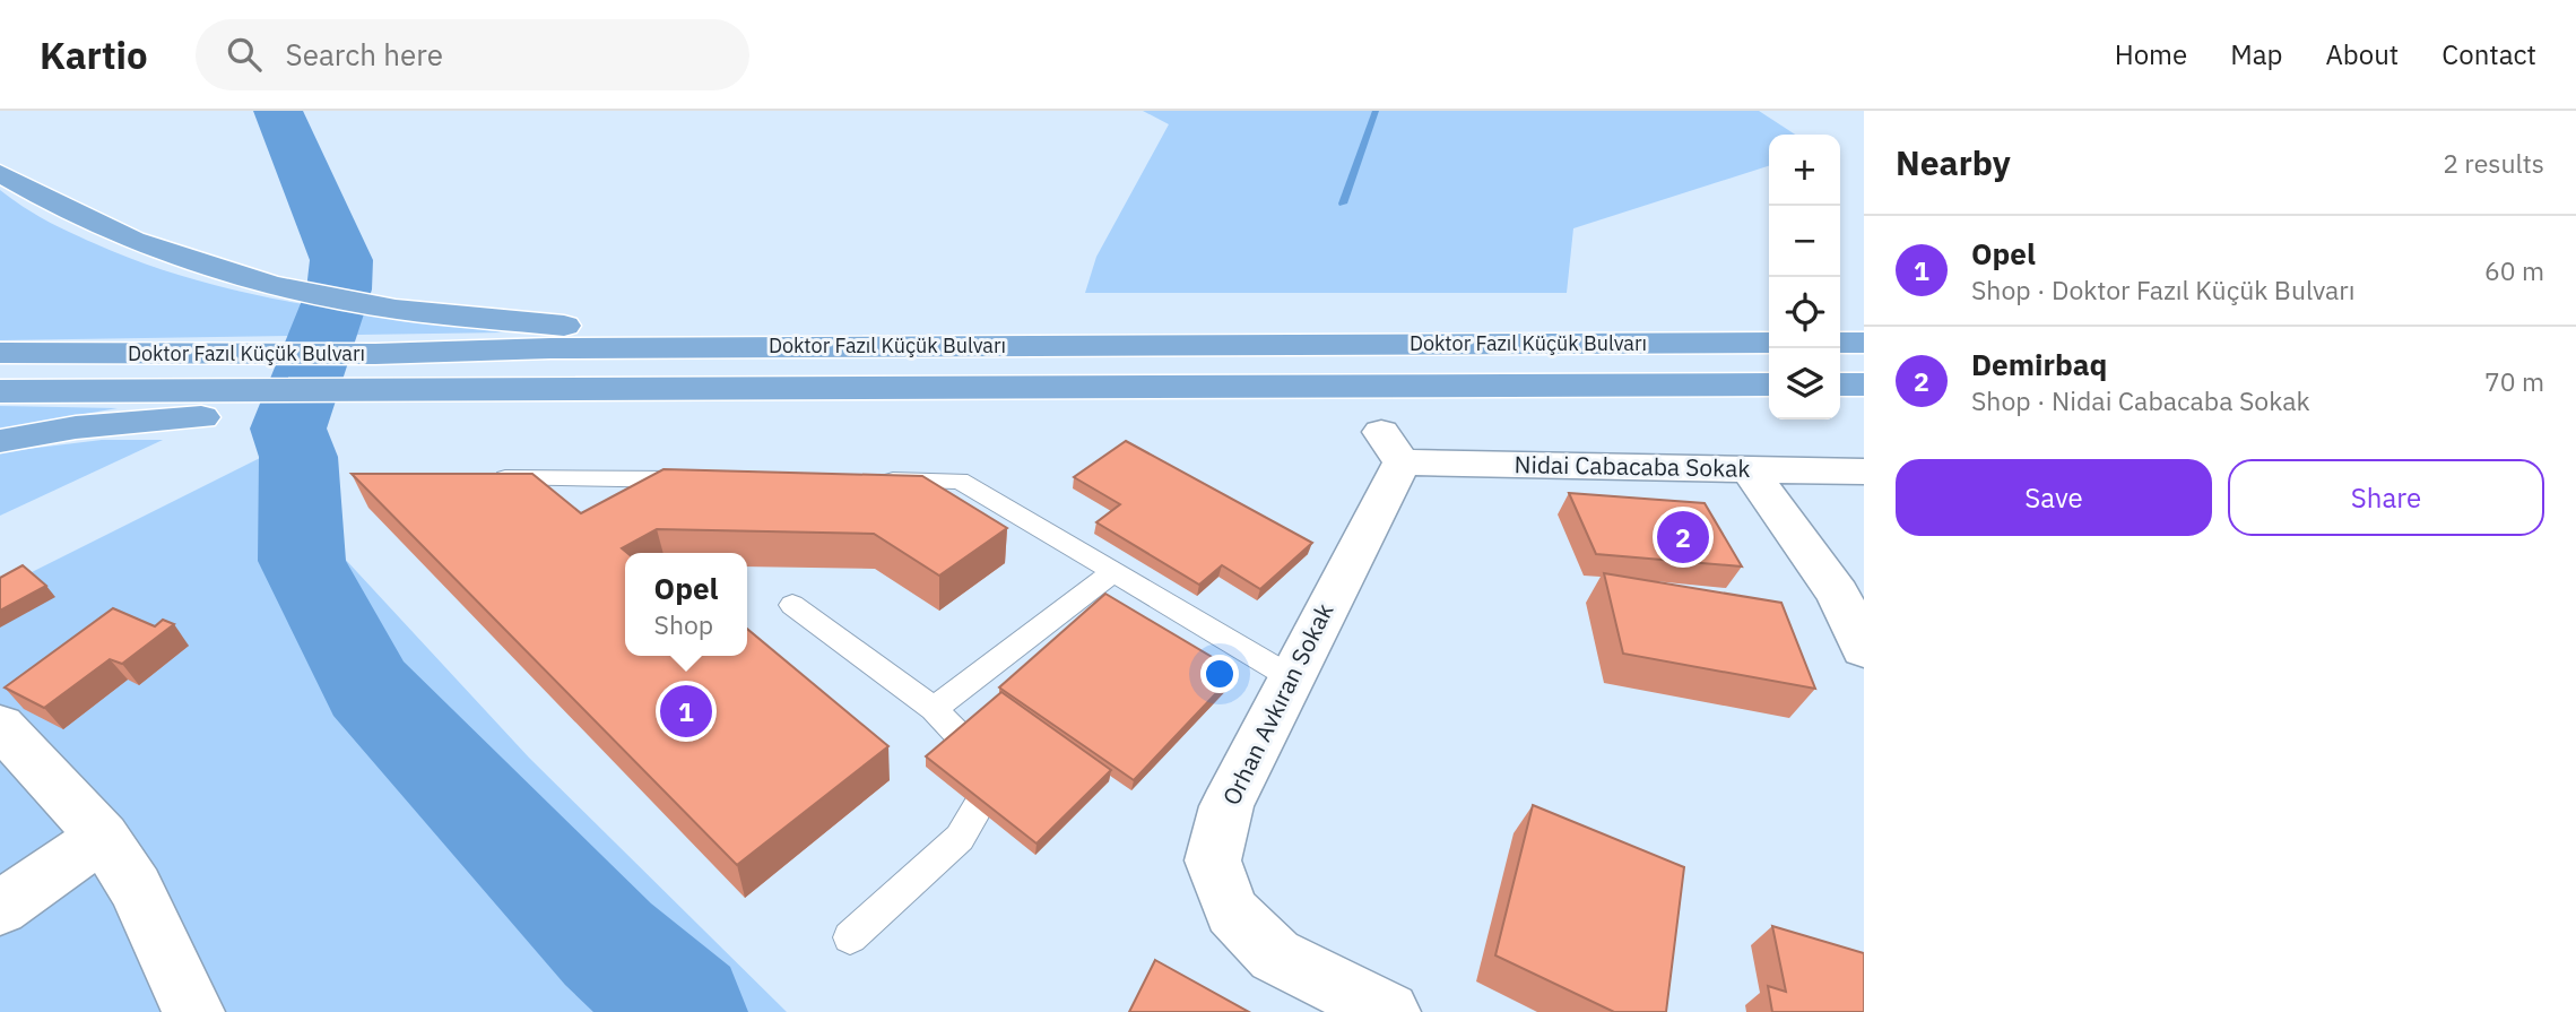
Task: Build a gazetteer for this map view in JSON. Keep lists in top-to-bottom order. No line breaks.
{"streets":{"highway":["Doktor Fazıl Küçük Bulvarı"],"street":["Nidai Cabacaba Sokak","Orhan Avkıran Sokak"]},"crossings":[["Nidai Cabacaba Sokak","Orhan Avkıran Sokak"]],"page":{"header":"Kartio","search":"Search here","nav":["Home","Map","About","Contact"],"heading":["Nearby","2 results"],"map_buttons":["+","−"],"list":[{"mark":"1","name":"Opel","note":"Shop · Doktor Fazıl Küçük Bulvarı","value":"60 m"},{"mark":"2","name":"Demirbaq","note":"Shop · Nidai Cabacaba Sokak","value":"70 m"}],"buttons":["Save","Share"],"pins":["2","1"],"popup":["Opel","Shop"]}}
